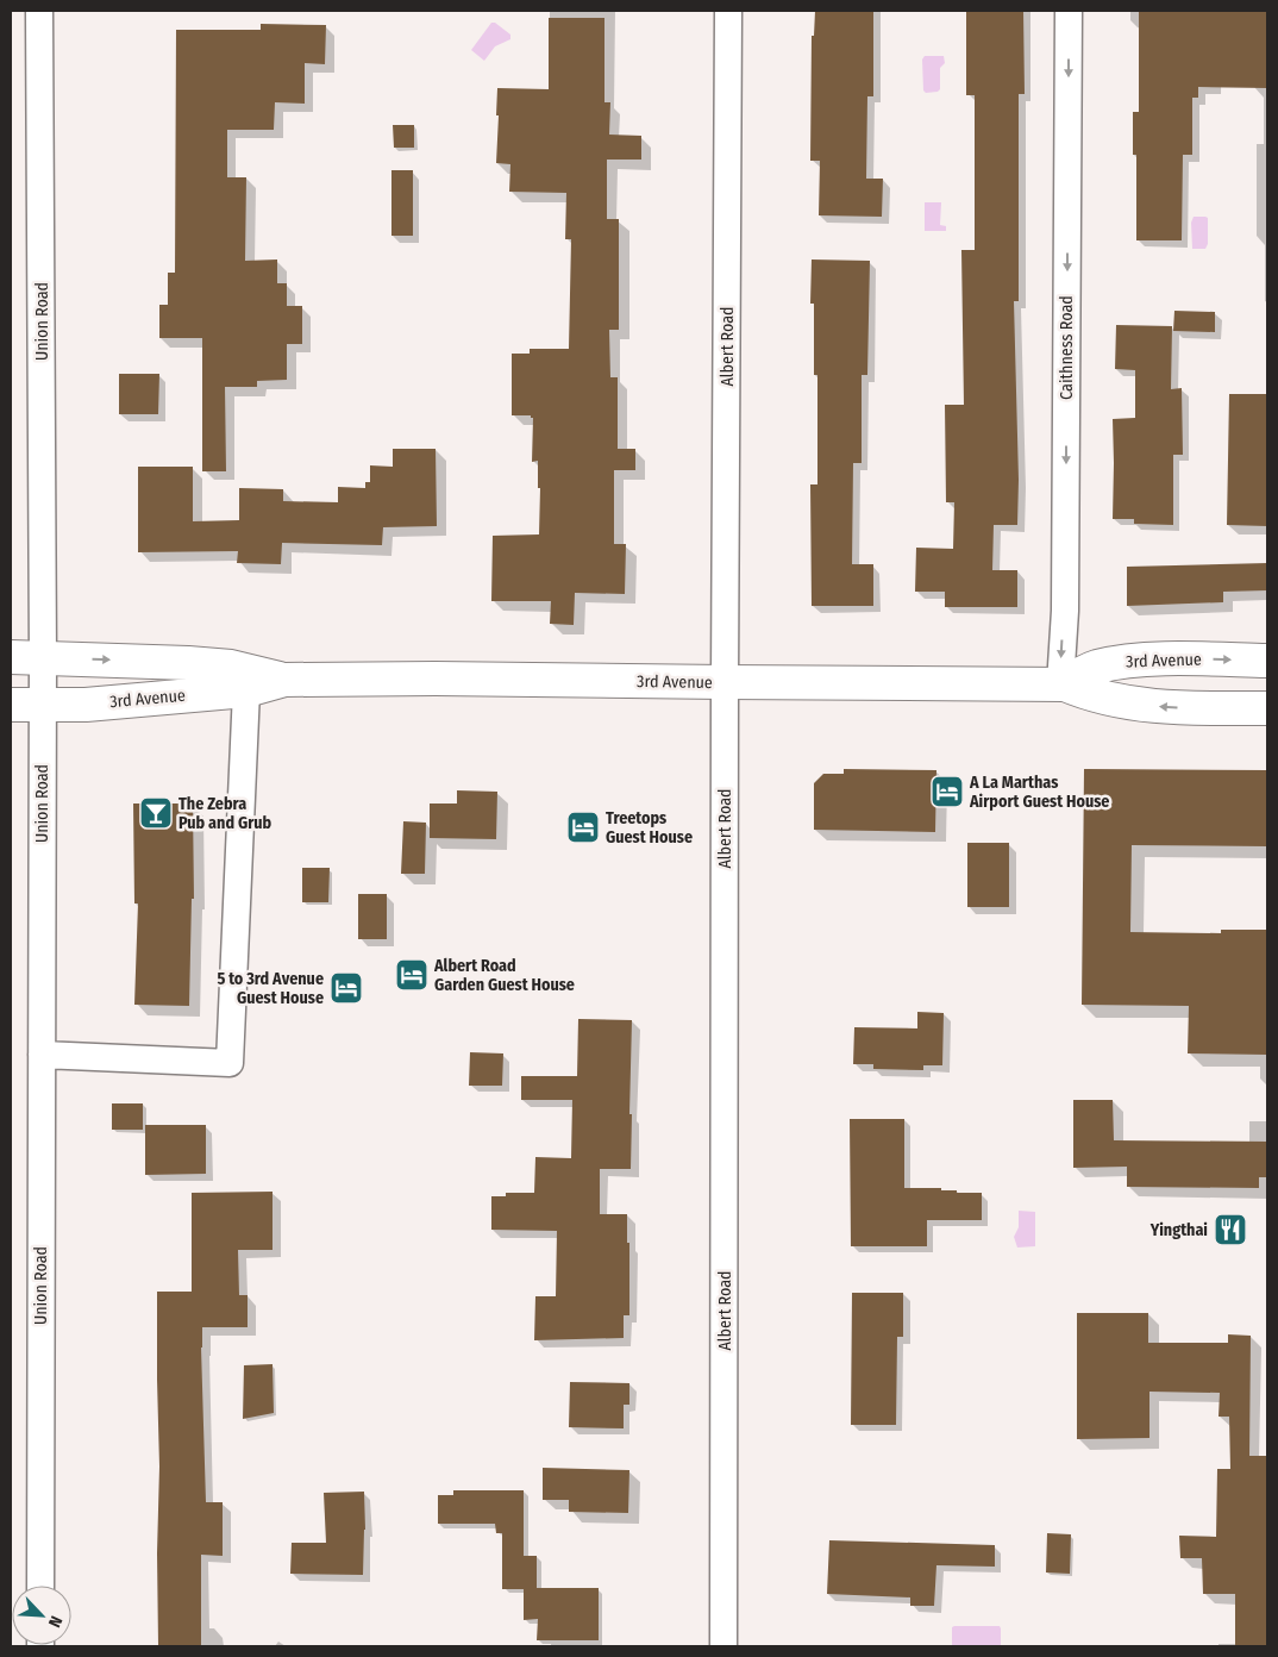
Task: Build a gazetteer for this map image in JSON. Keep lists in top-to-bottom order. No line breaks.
{"streets":{"street":["Union Road","Albert Road","Caithness Road","3rd Avenue"]},"crossings":[["Union Road","3rd Avenue"],["Albert Road","3rd Avenue"],["Caithness Road","3rd Avenue"]],"one_way":["Caithness Road"],"places":{"hotel":["A La Marthas Airport Guest House","Treetops Guest House","Albert Road Garden Guest House","5 to 3rd Avenue Guest House"],"bar":["The Zebra Pub and Grub"],"restaurant":["Yingthai"]},"north":"bottom right"}
